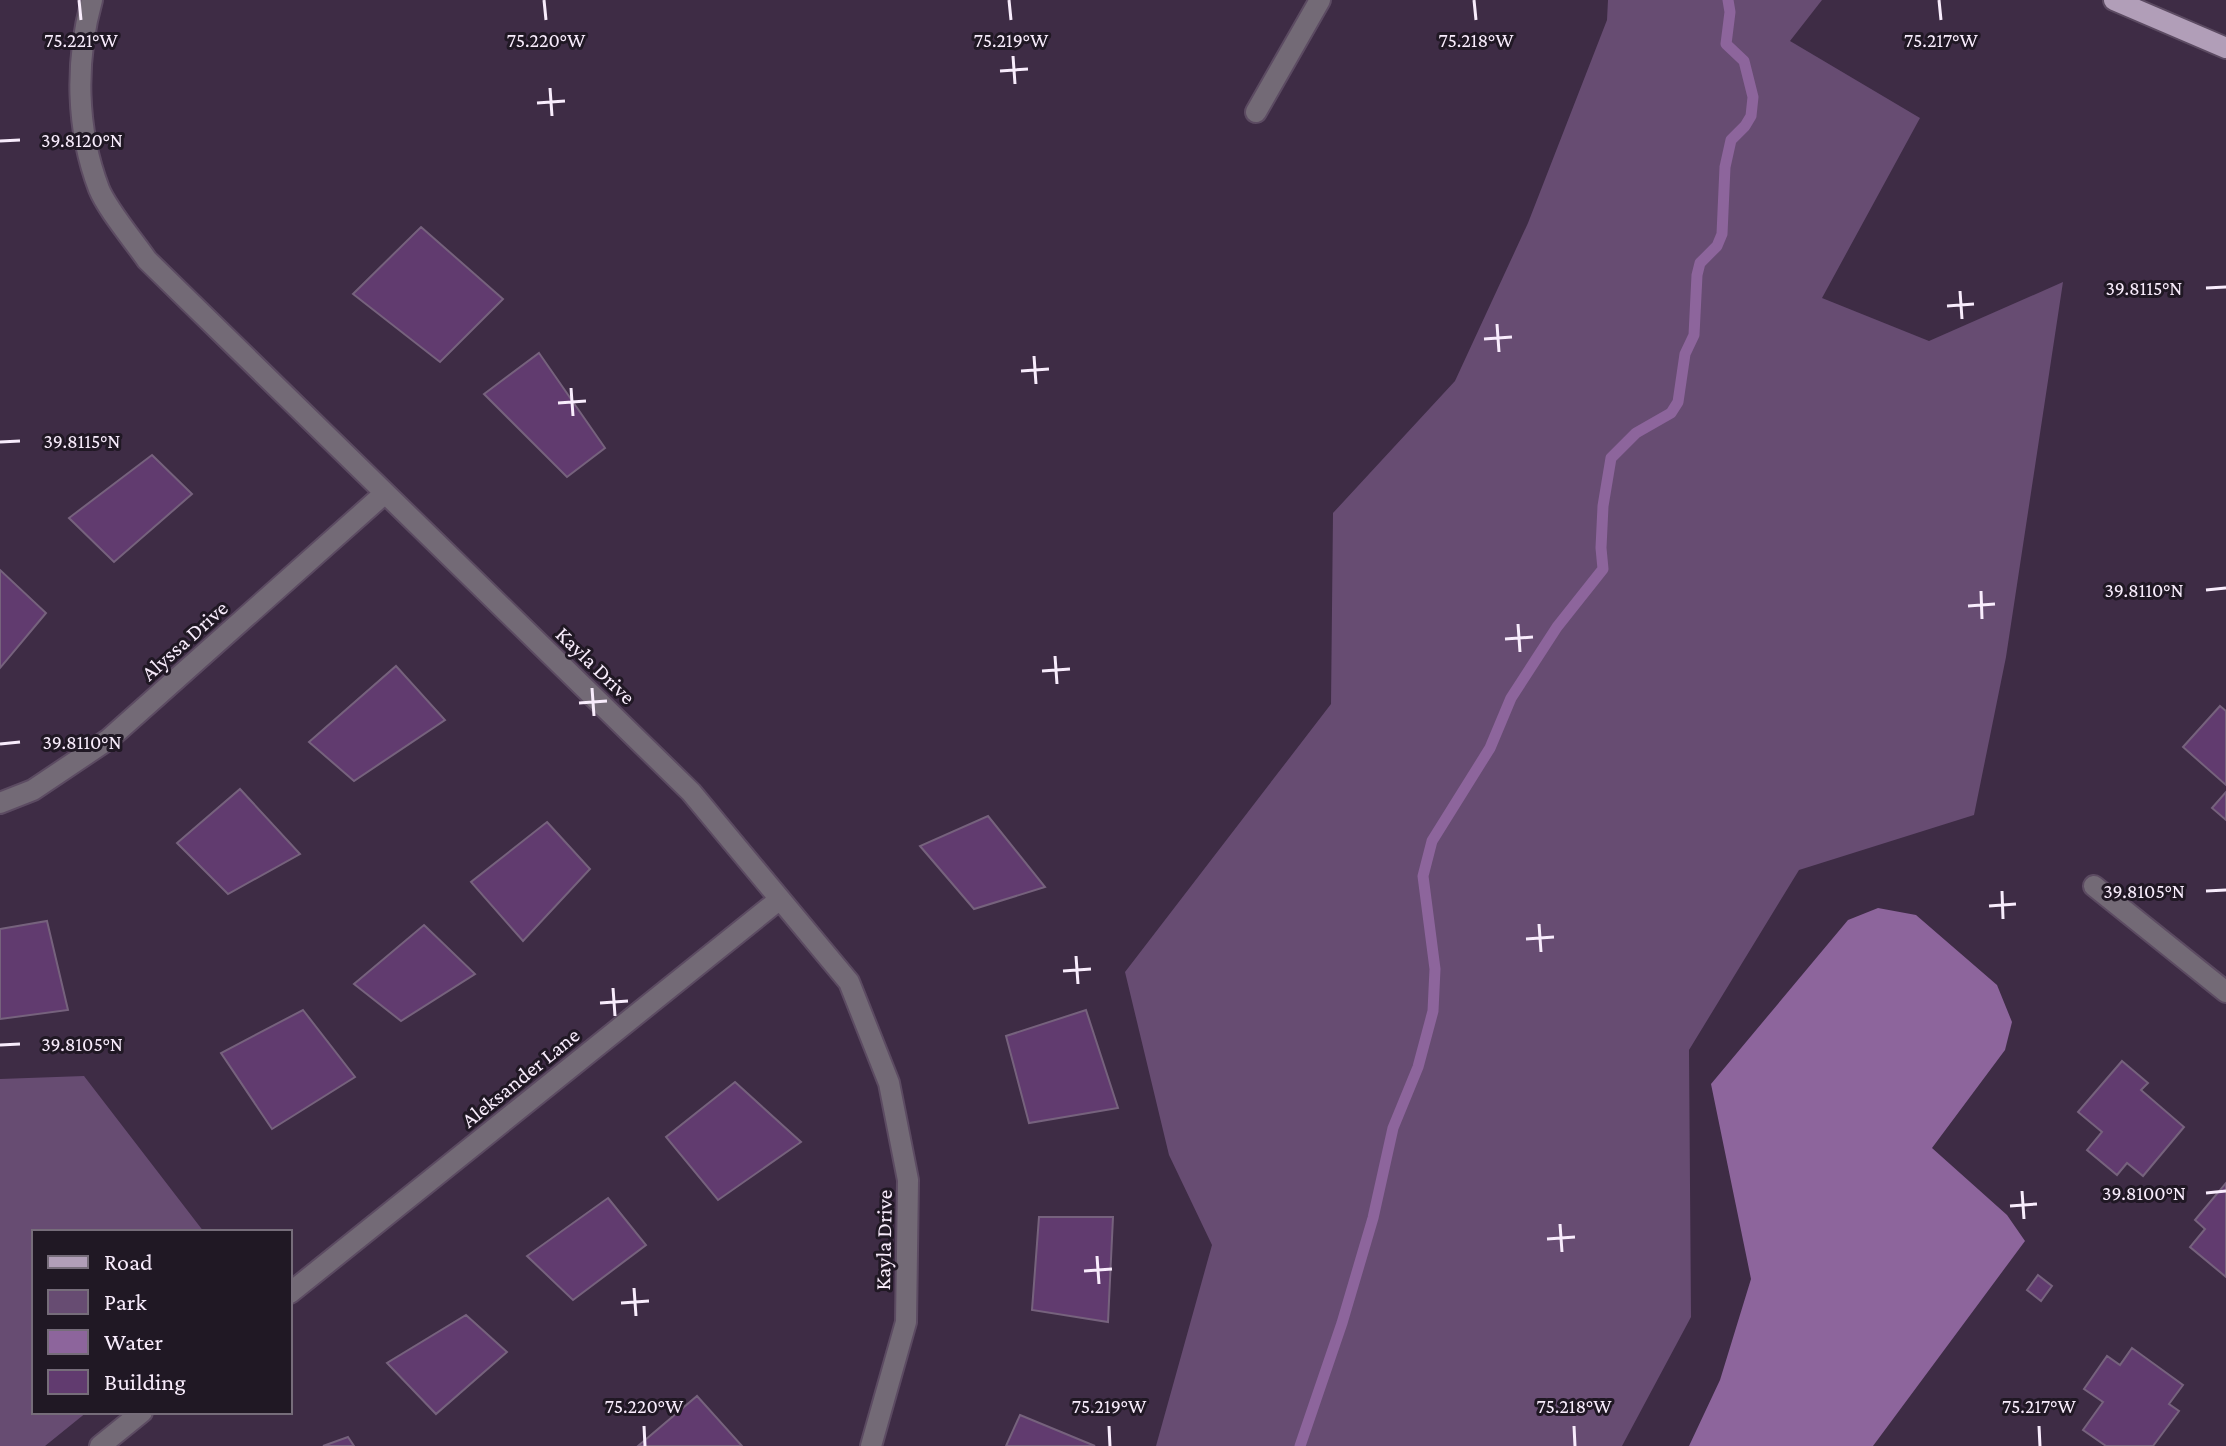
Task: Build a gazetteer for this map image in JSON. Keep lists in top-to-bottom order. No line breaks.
{"streets":{"street":["Alyssa Drive","Kayla Drive","Aleksander Lane"]},"crossings":[["Alyssa Drive","Kayla Drive"],["Kayla Drive","Aleksander Lane"]],"legend":["Road","Park","Water","Building"],"coordinates":["75.221°W","75.220°W","75.219°W","75.218°W","75.217°W","39.8120°N","39.8115°N","39.8110°N","39.8105°N","39.8100°N"]}
